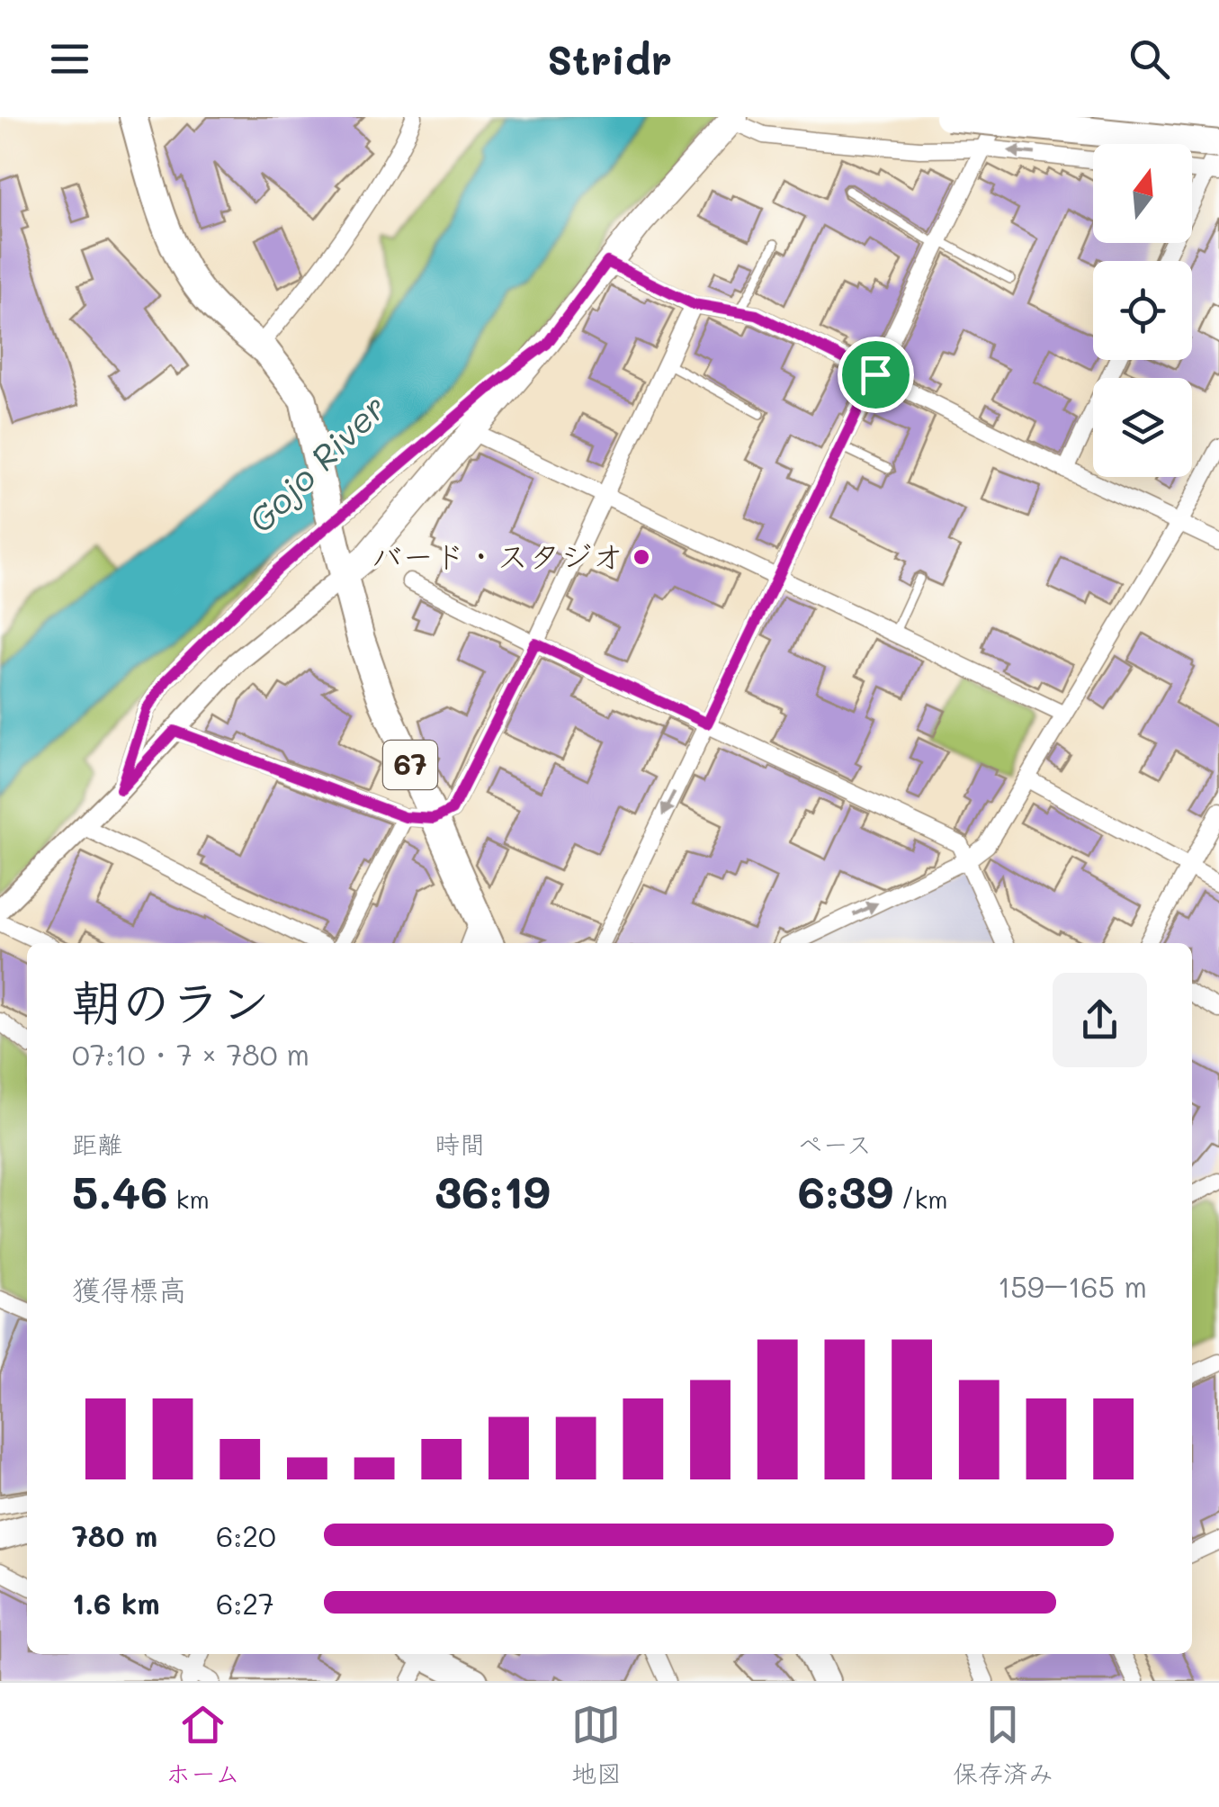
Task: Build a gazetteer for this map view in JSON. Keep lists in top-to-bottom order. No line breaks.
{"streets":{"main road":["67"]},"water":["Gojo River"],"places":["バード・スタジオ"],"north":"top","page":{"header":"Stridr","heading":["朝のラン","07:10 · 7 × 780 m"],"stats":[["距離","5.46 km"],["時間","36:19"],["ペース","6:39 /km"]],"chart":["獲得標高","159–165 m"],"list":[{"name":"780 m","note":"6:20"},{"name":"1.6 km","note":"6:27"}],"tabs":["ホーム","地図","保存済み"]}}
